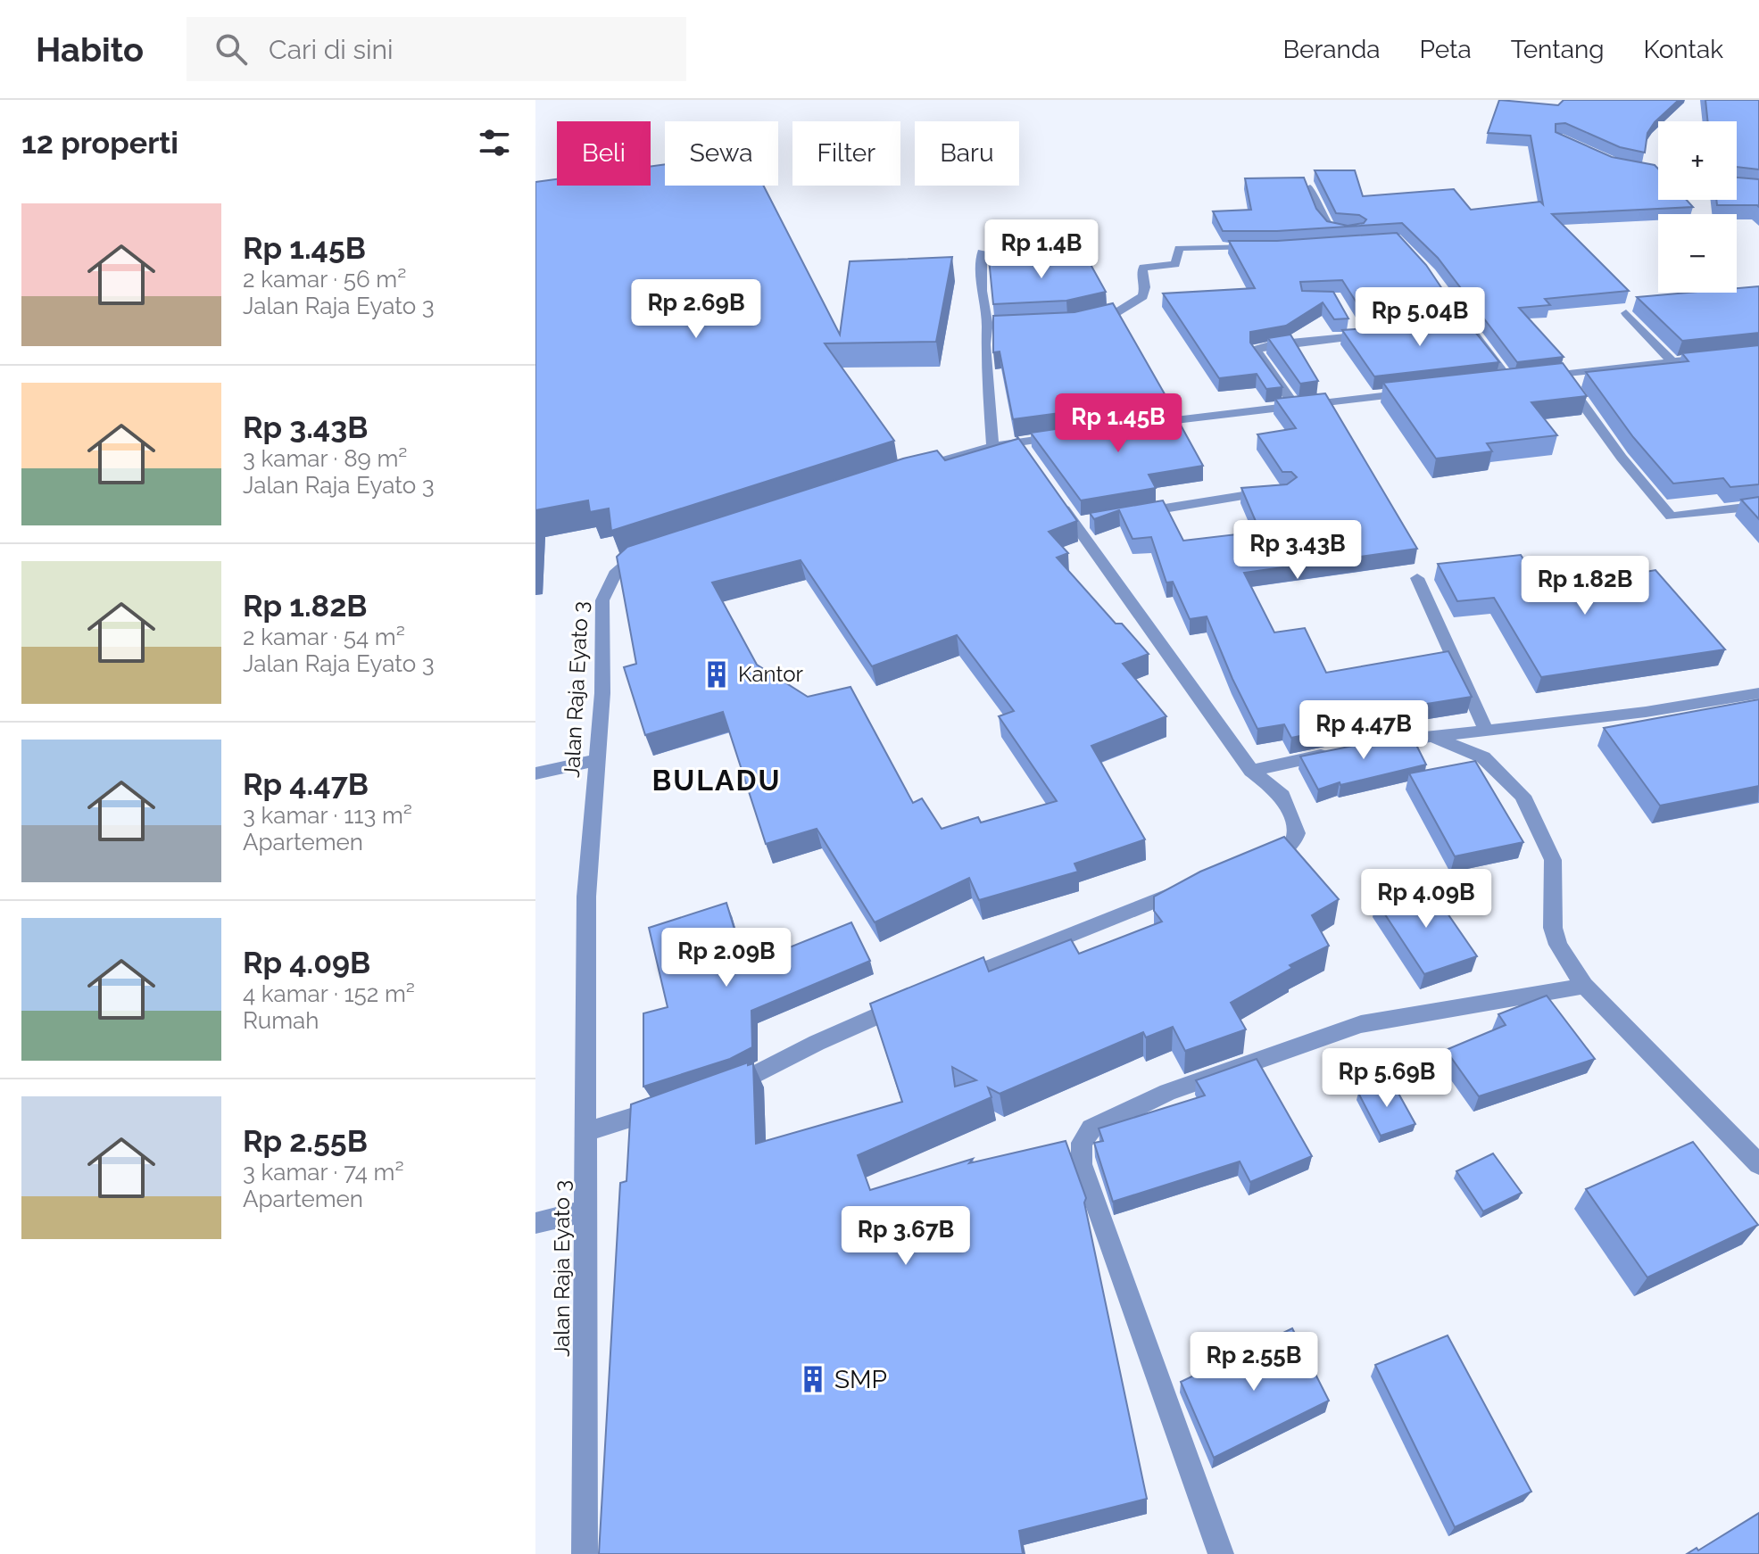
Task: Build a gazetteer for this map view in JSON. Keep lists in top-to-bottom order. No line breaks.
{"streets":{"street":["Jalan Raja Eyato 3"]},"districts":["BULADU"],"places":{"building":["Kantor","SMP"]},"page":{"header":"Habito","search":"Cari di sini","nav":["Beranda","Peta","Tentang","Kontak"],"heading":"12 properti","map_buttons":["+","−"],"chip":["Beli","Sewa","Filter","Baru"],"list":[{"name":"Rp 1.45B","note":"2 kamar · 56 m² · Jalan Raja Eyato 3"},{"name":"Rp 3.43B","note":"3 kamar · 89 m² · Jalan Raja Eyato 3"},{"name":"Rp 1.82B","note":"2 kamar · 54 m² · Jalan Raja Eyato 3"},{"name":"Rp 4.47B","note":"3 kamar · 113 m² · Apartemen"},{"name":"Rp 4.09B","note":"4 kamar · 152 m² · Rumah"},{"name":"Rp 2.55B","note":"3 kamar · 74 m² · Apartemen"}],"price":["Rp 1.4B","Rp 2.69B","Rp 5.04B","Rp 1.45B","Rp 3.43B","Rp 1.82B","Rp 4.47B","Rp 4.09B","Rp 2.09B","Rp 5.69B","Rp 3.67B","Rp 2.55B"]}}
